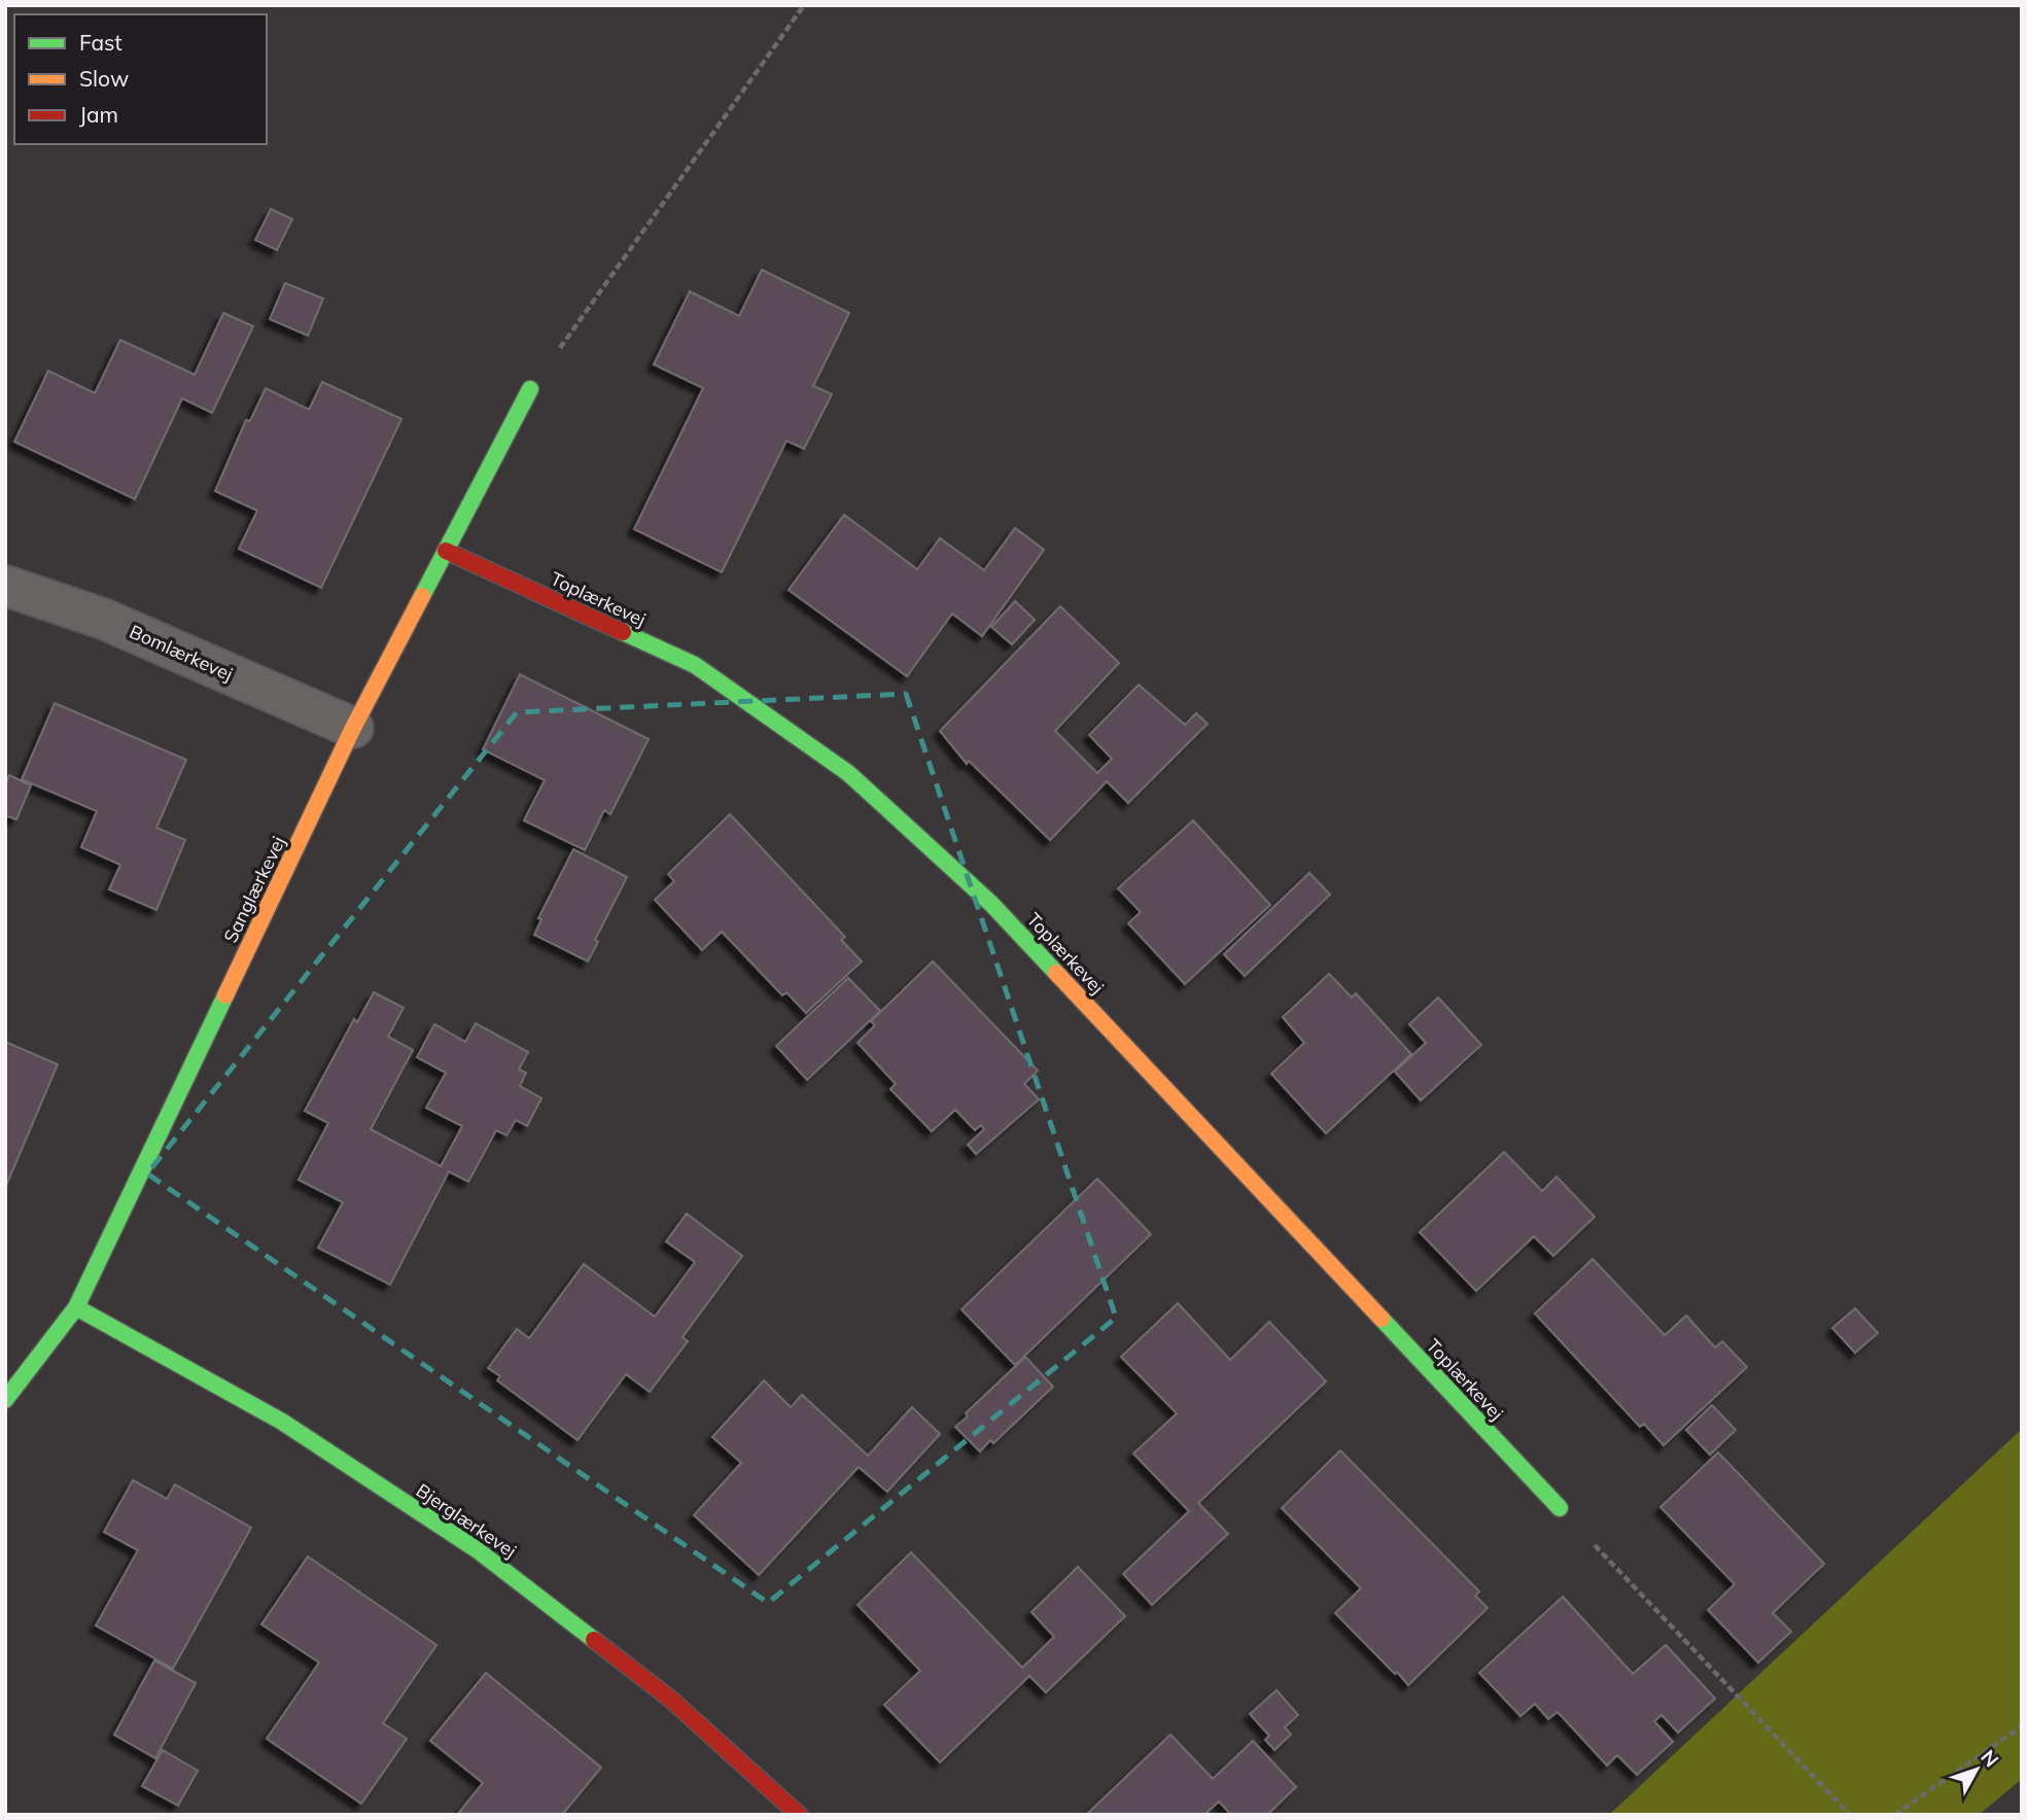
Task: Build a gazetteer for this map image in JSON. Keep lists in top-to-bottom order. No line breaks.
{"streets":{"street":["Toplærkevej","Bomlærkevej","Sanglærkevej","Bjerglærkevej"]},"crossings":[["Toplærkevej","Sanglærkevej"],["Bomlærkevej","Sanglærkevej"],["Sanglærkevej","Bjerglærkevej"]],"legend":["Fast","Slow","Jam"],"north":"top right"}
